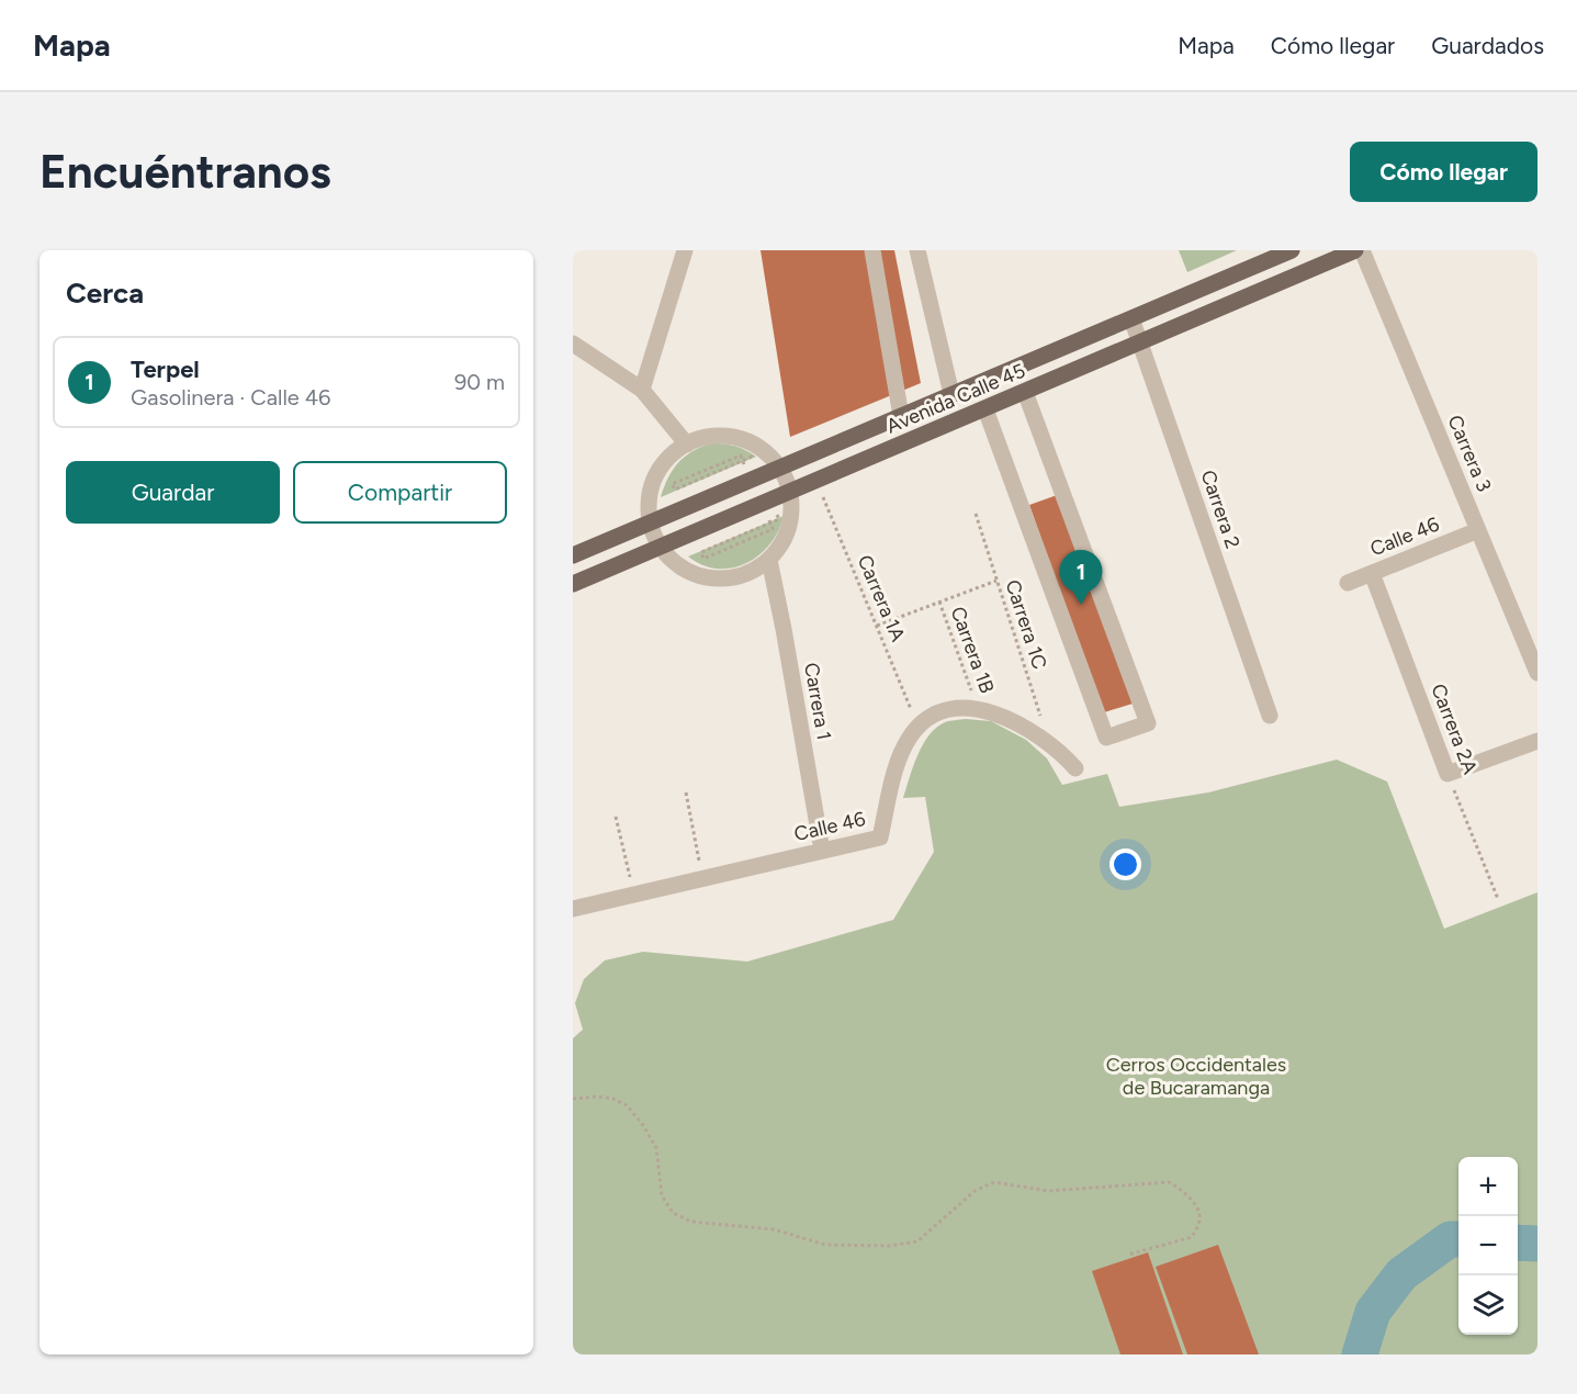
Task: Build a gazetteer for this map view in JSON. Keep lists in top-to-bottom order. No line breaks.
{"streets":{"main road":["Avenida Calle 45"],"street":["Carrera 3","Carrera 2","Calle 46","Carrera 1","Carrera 2A"],"path":["Carrera 1A","Carrera 1C","Carrera 1B"]},"crossings":[["Avenida Calle 45","Carrera 2"],["Avenida Calle 45","Carrera 1A"],["Carrera 3","Calle 46"],["Calle 46","Carrera 1A"],["Calle 46","Carrera 1C"],["Calle 46","Carrera 1B"],["Calle 46","Carrera 1"],["Calle 46","Carrera 2A"]],"parks":["Cerros Occidentales de Bucaramanga"],"page":{"header":"Mapa","nav":["Mapa","Cómo llegar","Guardados"],"buttons":["Cómo llegar",["Guardar","Compartir"]],"title":"Encuéntranos","heading":"Cerca","list":[{"mark":"1","name":"Terpel","note":"Gasolinera · Calle 46","value":"90 m"}],"pins":"1","map_buttons":["+","−"]}}
